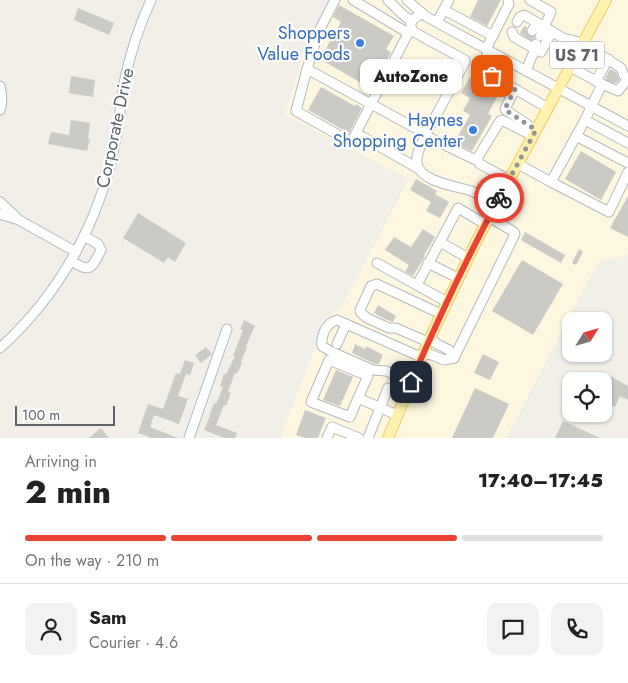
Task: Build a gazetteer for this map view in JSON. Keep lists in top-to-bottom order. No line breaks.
{"streets":{"main road":["US 71"],"street":["Corporate Drive"]},"places":["Shoppers Value Foods","AutoZone","Haynes Shopping Center"],"scale_bar":"100 m","north":"top right","page":{"bubble":"AutoZone","scale":"100 m","heading":["2 min","Arriving in","17:40–17:45"],"panel":["Sam","Courier · 4.6"],"bar":"On the way · 210 m"}}
